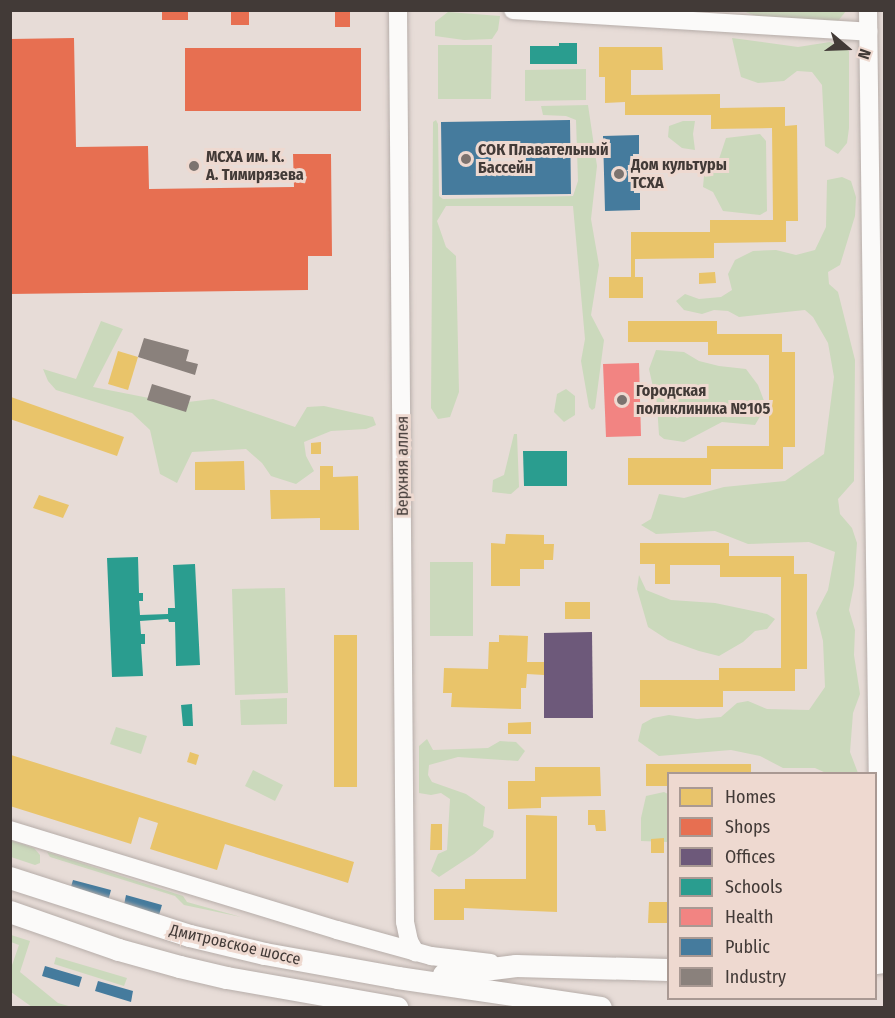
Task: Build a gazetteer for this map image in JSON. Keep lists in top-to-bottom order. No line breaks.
{"streets":{"main road":["Дмитровское шоссе"],"street":["Верхняя аллея"]},"places":["СОК Плавательный Бассейн","МСХА им. К. А. Тимирязева","Дом культуры ТСХА","Городская поликлиника №105"],"legend":["Homes","Shops","Offices","Schools","Health","Public","Industry"],"north":"right"}
